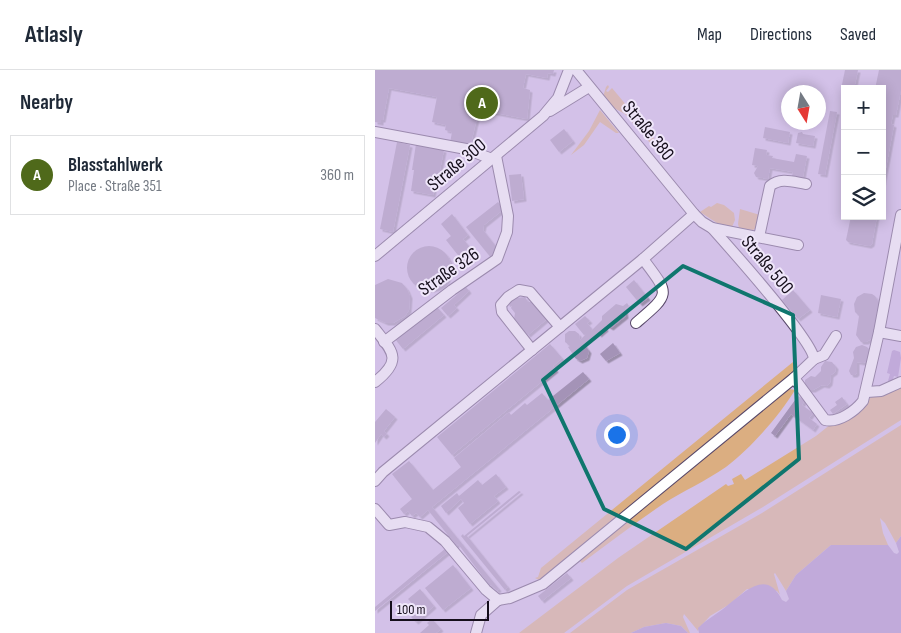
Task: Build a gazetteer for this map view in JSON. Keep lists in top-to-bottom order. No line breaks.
{"streets":{"street":["Straße 380","Straße 300","Straße 500","Straße 326"]},"crossings":[["Straße 380","Straße 500"],["Straße 300","Straße 326"]],"scale_bar":"100 m","north":"bottom","page":{"header":"Atlasly","nav":["Map","Directions","Saved"],"heading":"Nearby","map_buttons":["+","−"],"pins":"A","list":[{"mark":"A","name":"Blasstahlwerk","note":"Place · Straße 351","value":"360 m"}],"scale":"100 m"}}
